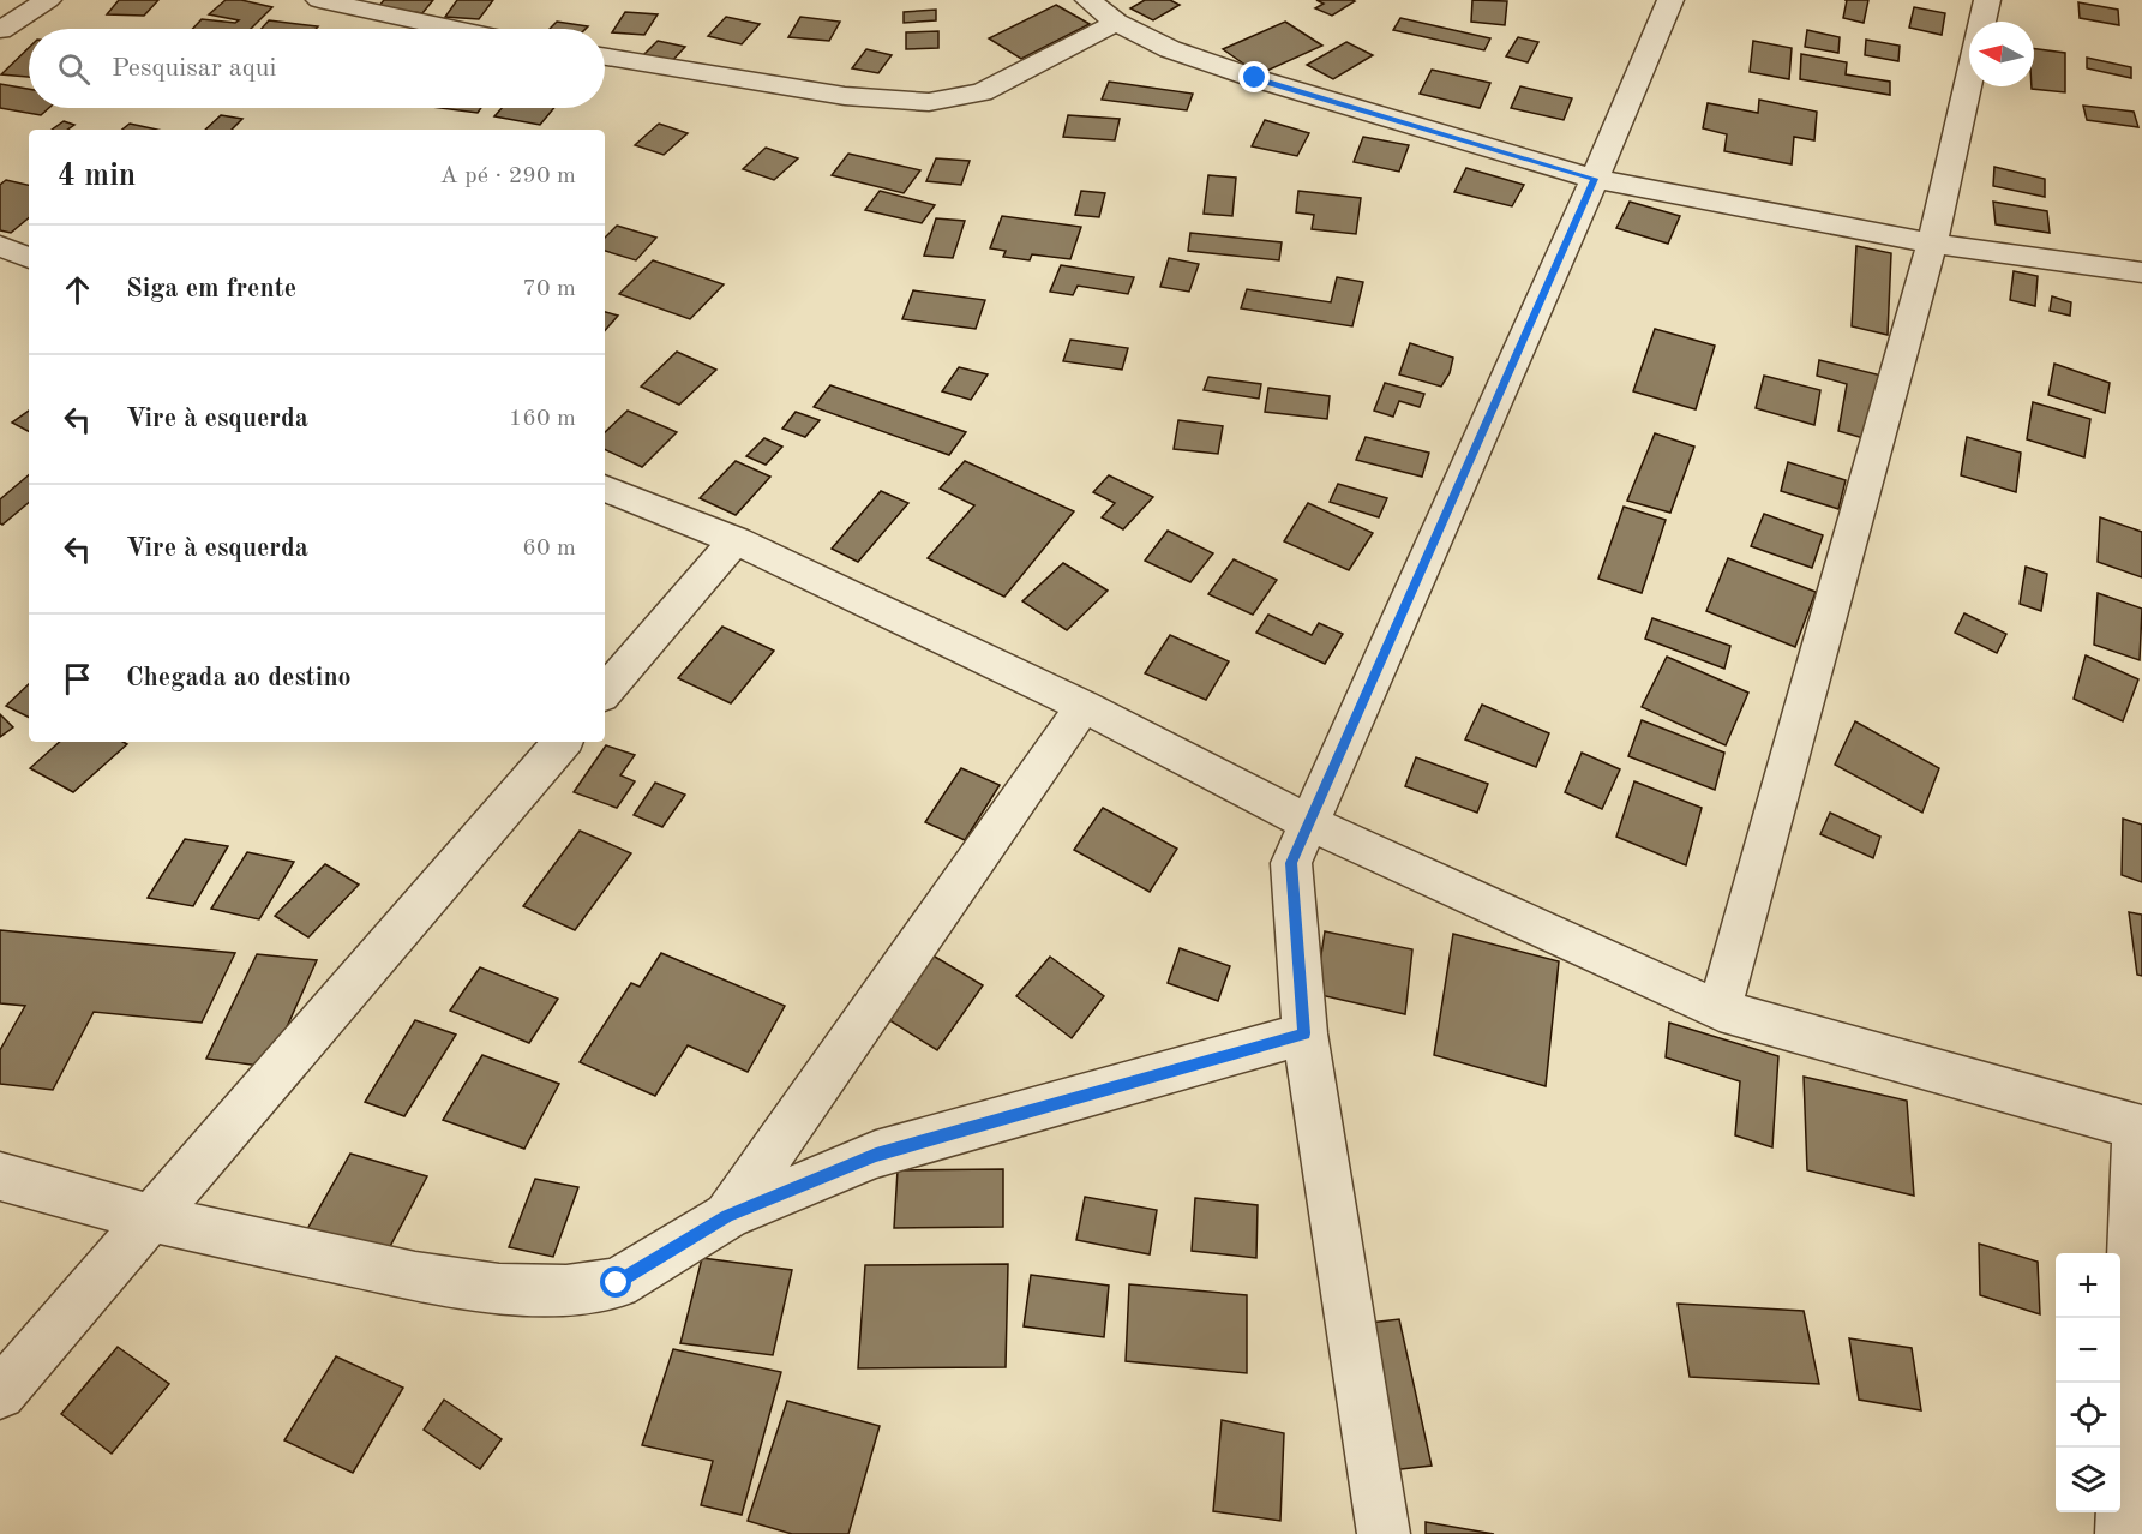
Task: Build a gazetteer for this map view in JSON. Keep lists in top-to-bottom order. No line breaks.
{"north":"left","page":{"search":"Pesquisar aqui","heading":["4 min","A pé · 290 m"],"list":[["Siga em frente","70 m"],["Vire à esquerda","160 m"],["Vire à esquerda","60 m"],"Chegada ao destino"],"map_buttons":["+","−"]}}
